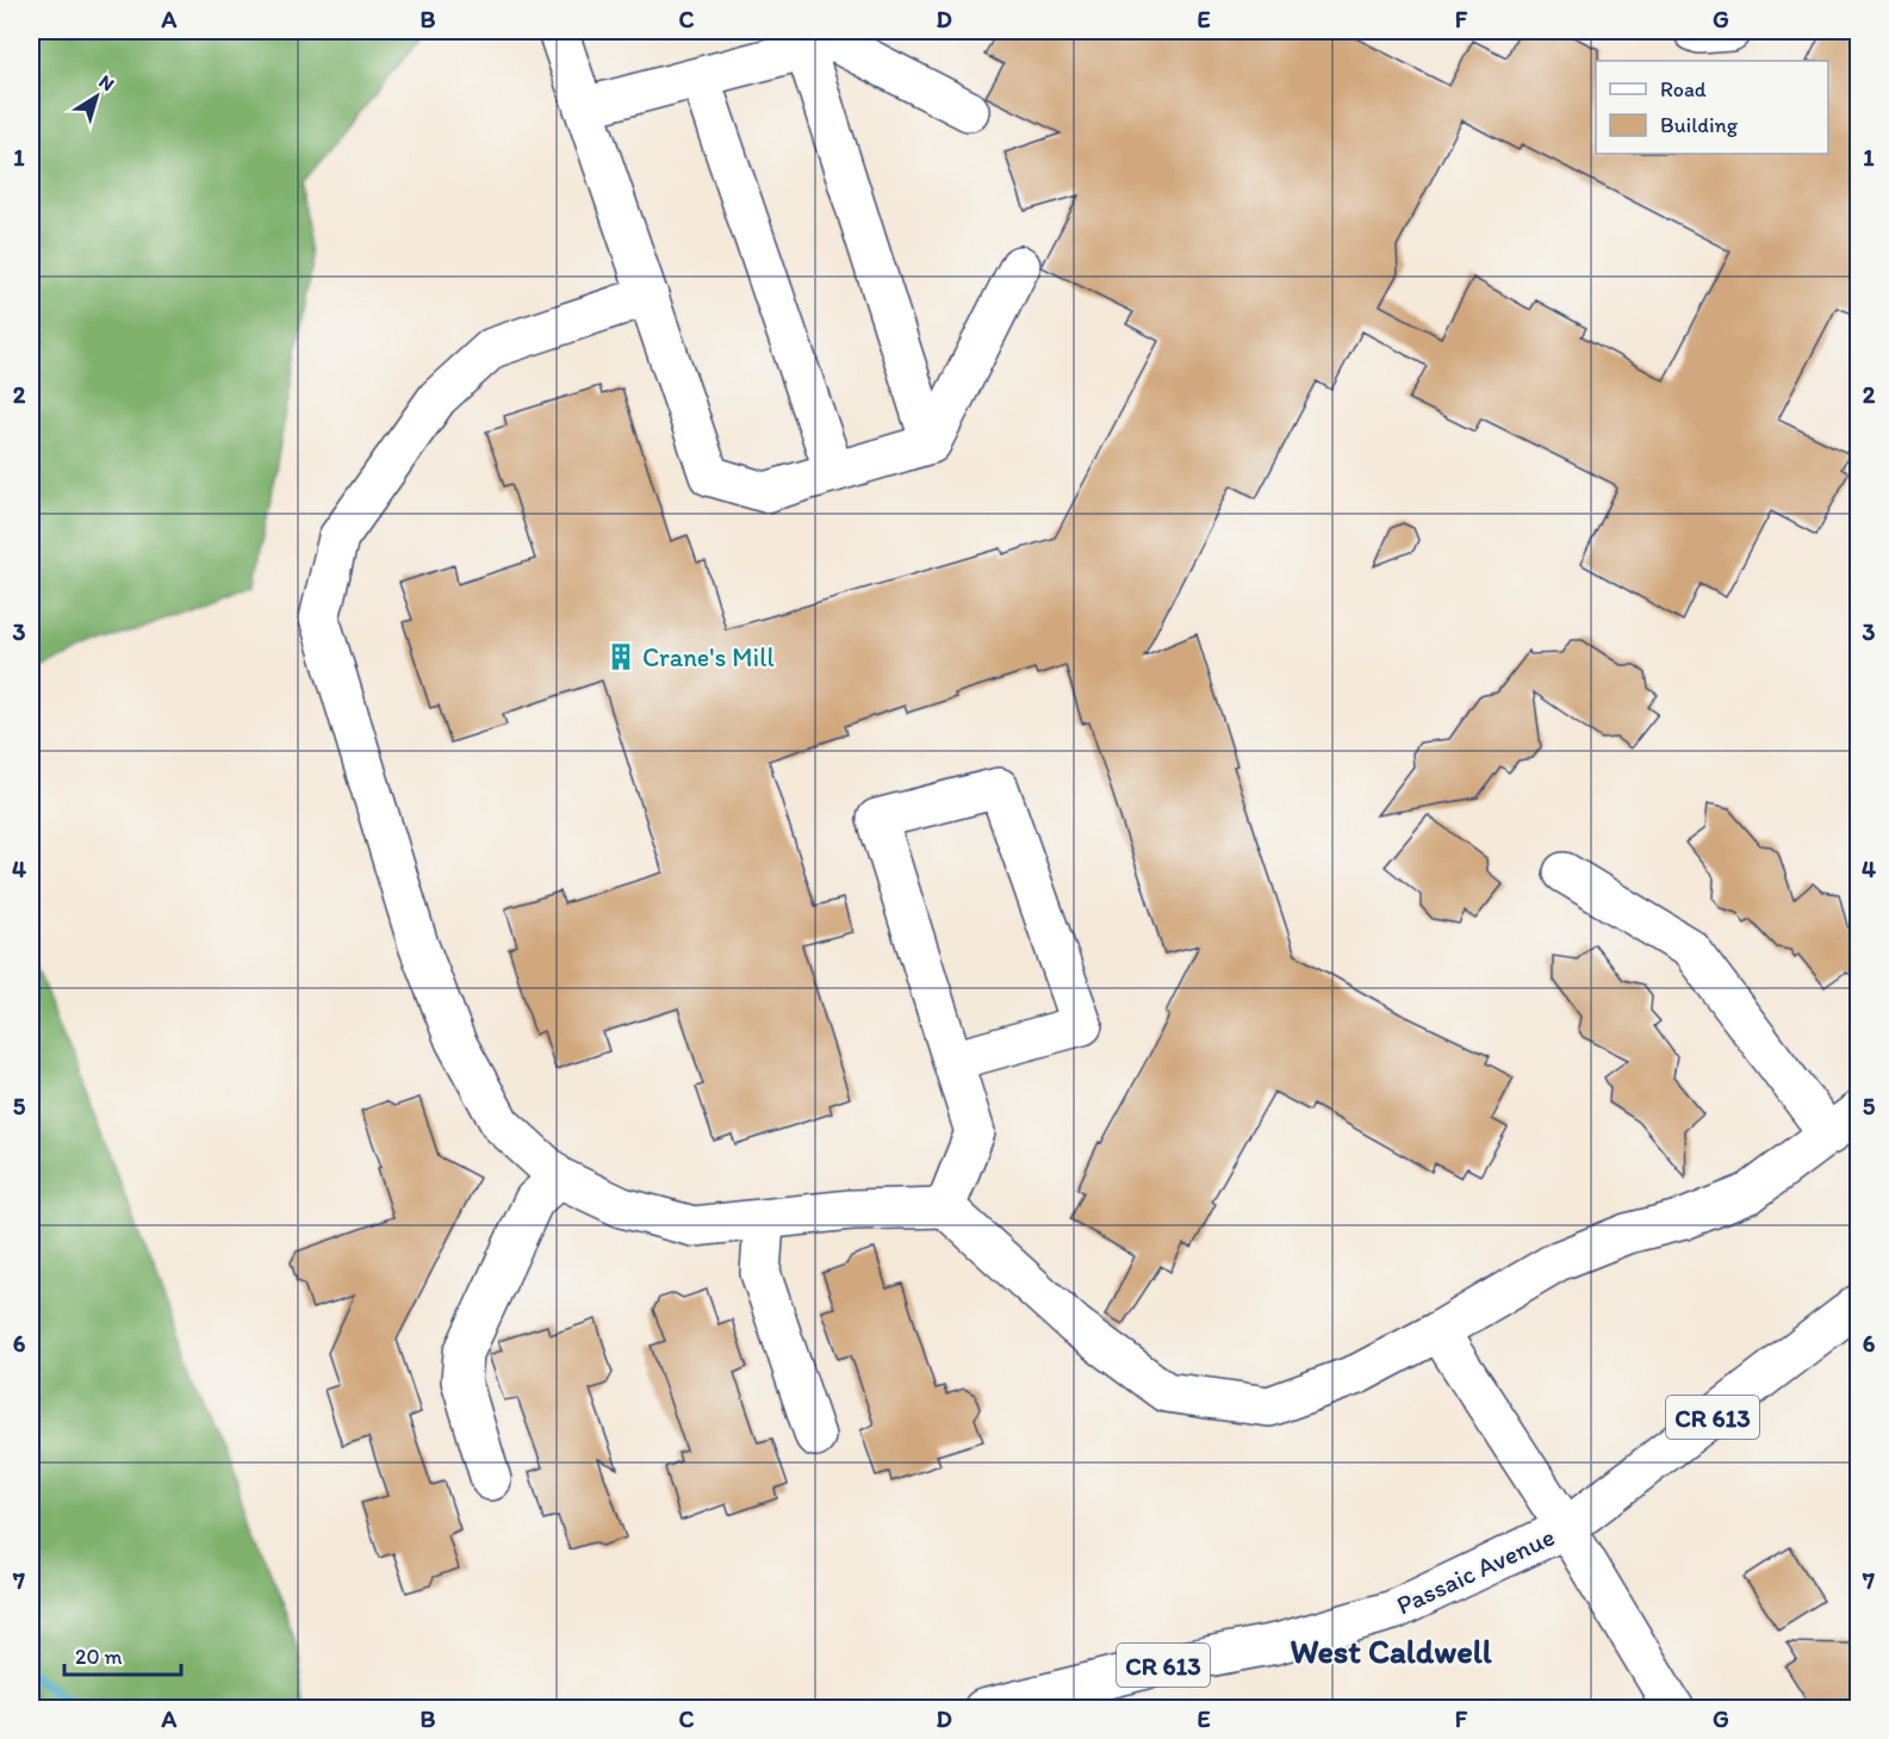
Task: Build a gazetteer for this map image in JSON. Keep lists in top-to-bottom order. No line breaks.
{"streets":{"street":["CR 613","Passaic Avenue"]},"districts":["West Caldwell"],"places":{"building":["Crane's Mill"]},"legend":["Road","Building"],"scale_bar":"20 m","north":"top right","grid":{"columns":["A","B","C","D","E","F","G"],"rows":["1","2","3","4","5","6","7"]}}
